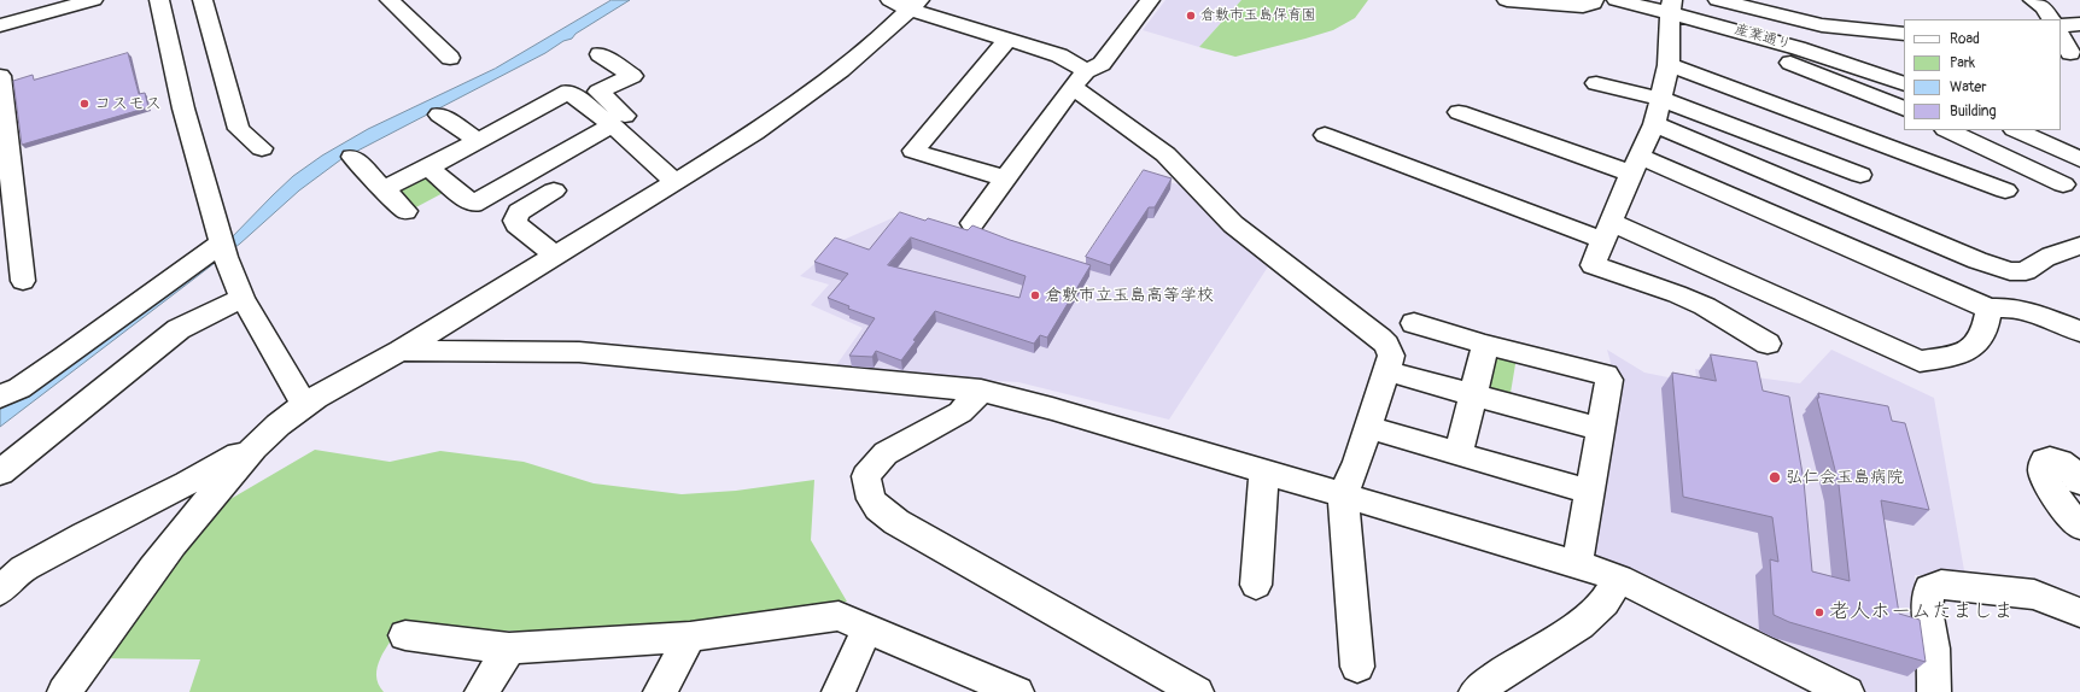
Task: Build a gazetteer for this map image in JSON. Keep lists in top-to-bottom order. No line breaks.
{"streets":{"main road":["産業通り"]},"places":["倉敷市玉島保育園","コスモス","倉敷市立玉島高等学校","弘仁会玉島病院","老人ホームたましま"],"legend":["Road","Park","Water","Building"]}
